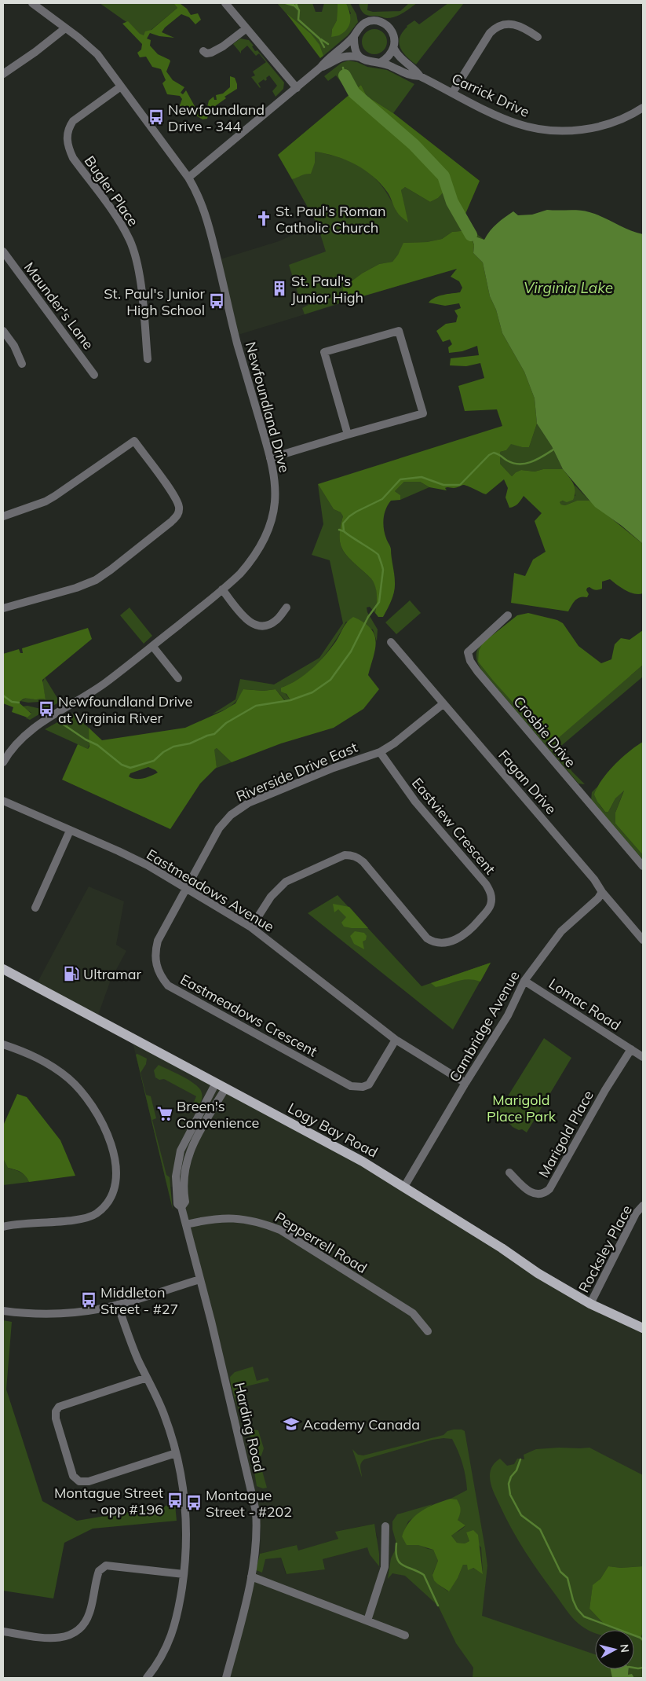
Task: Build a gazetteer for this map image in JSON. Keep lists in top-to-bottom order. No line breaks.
{"streets":{"main road":["Logy Bay Road"],"street":["Carrick Drive","Bugler Place","Maunder's Lane","Newfoundland Drive","Crosbie Drive","Riverside Drive East","Fagan Drive","Eastview Crescent","Eastmeadows Avenue","Lomac Road","Eastmeadows Crescent","Cambridge Avenue","Marigold Place","Pepperrell Road","Rocksley Place","Harding Road"]},"crossings":[["Carrick Drive","Newfoundland Drive"],["Bugler Place","Newfoundland Drive"],["Riverside Drive East","Fagan Drive"],["Riverside Drive East","Eastview Crescent"],["Riverside Drive East","Eastmeadows Avenue"],["Riverside Drive East","Eastmeadows Crescent"],["Fagan Drive","Cambridge Avenue"],["Eastview Crescent","Eastmeadows Avenue"],["Eastmeadows Avenue","Eastmeadows Crescent"],["Eastmeadows Avenue","Cambridge Avenue"],["Lomac Road","Cambridge Avenue"],["Lomac Road","Marigold Place"],["Cambridge Avenue","Logy Bay Road"],["Logy Bay Road","Rocksley Place"],["Logy Bay Road","Harding Road"],["Pepperrell Road","Harding Road"]],"water":["Virginia Lake"],"parks":["Marigold Place Park"],"places":{"bus stop":["Newfoundland Drive - 344","St. Paul's Junior High School","Newfoundland Drive at Virginia River","Middleton Street - #27","Montague Street - opp #196","Montague Street - #202"],"church":["St. Paul's Roman Catholic Church"],"building":["St. Paul's Junior High"],"fuel station":["Ultramar"],"supermarket":["Breen's Convenience"],"school or university":["Academy Canada"]},"north":"right"}
